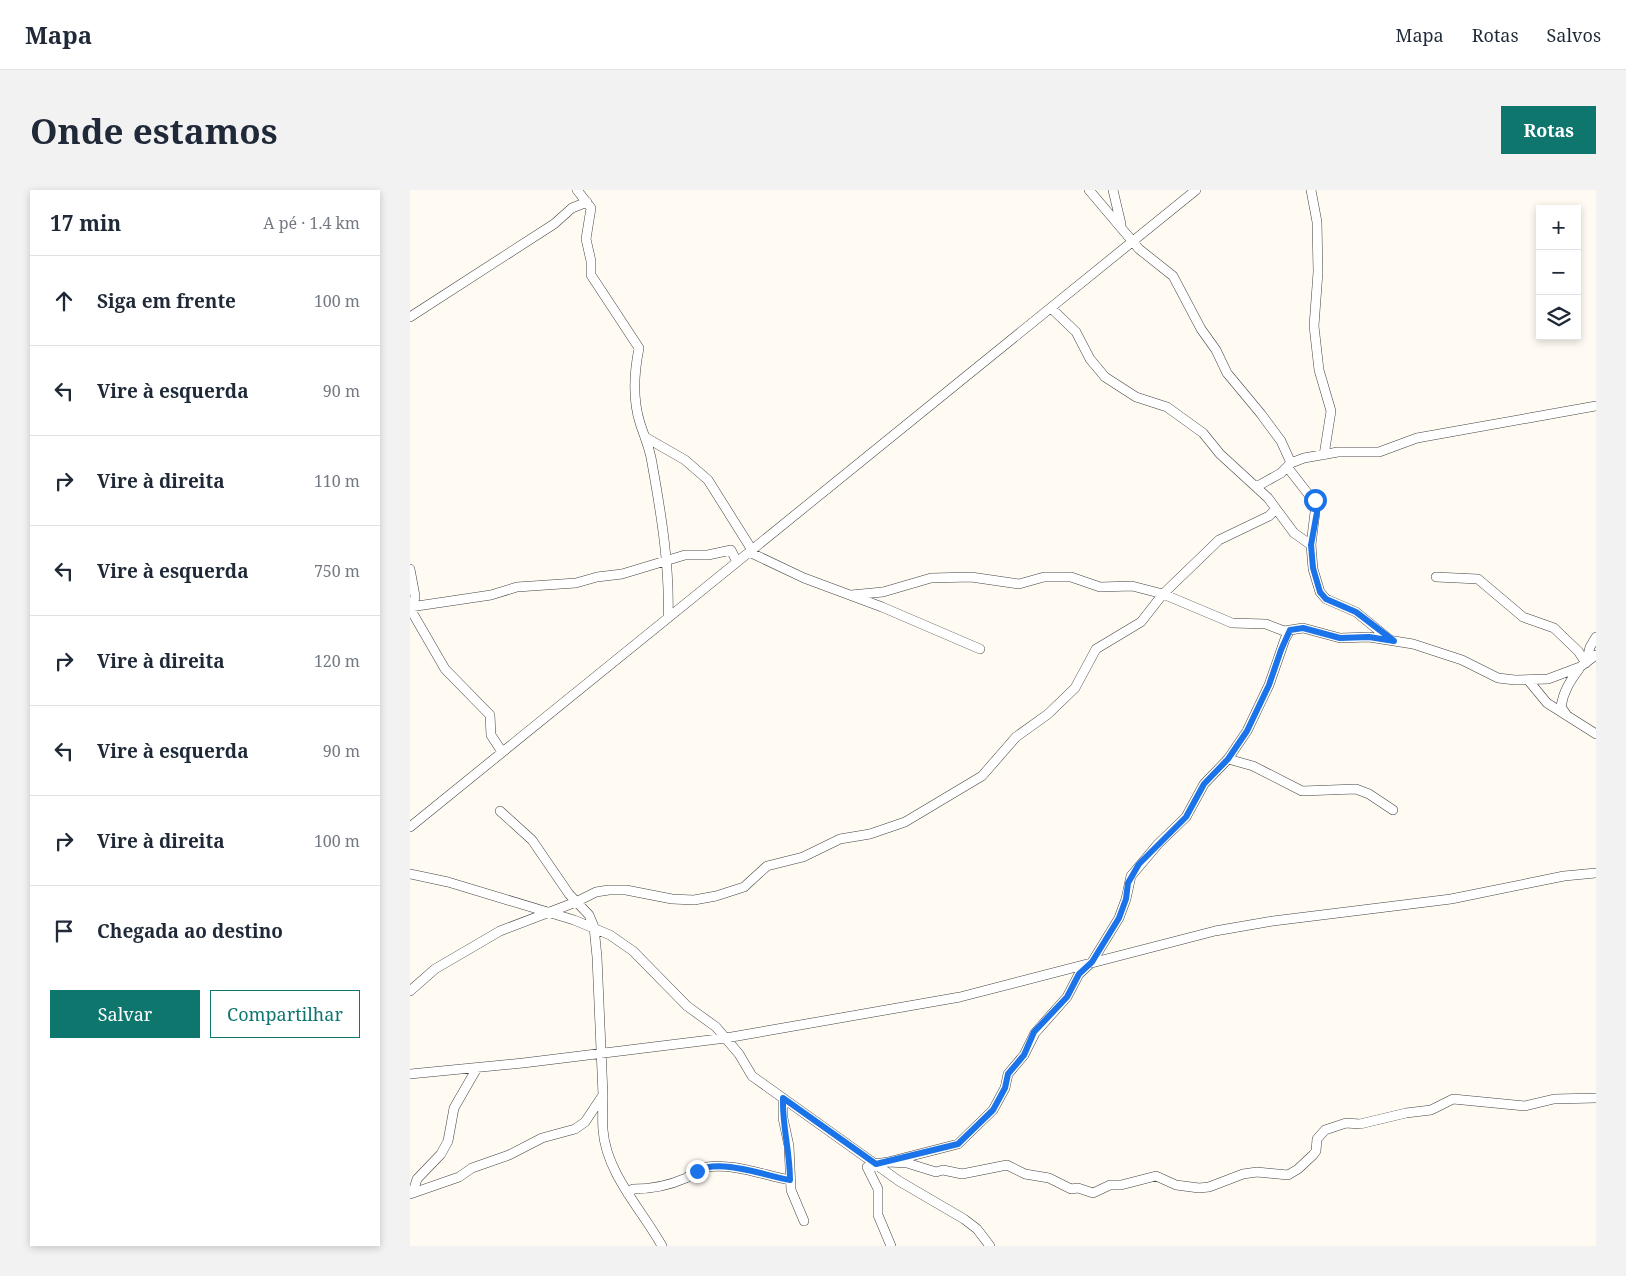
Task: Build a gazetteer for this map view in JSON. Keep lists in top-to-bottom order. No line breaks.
{"page":{"header":"Mapa","nav":["Mapa","Rotas","Salvos"],"buttons":["Rotas",["Salvar","Compartilhar"]],"title":"Onde estamos","heading":["17 min","A pé · 1.4 km"],"map_buttons":["+","−"],"list":[["Siga em frente","100 m"],["Vire à esquerda","90 m"],["Vire à direita","110 m"],["Vire à esquerda","750 m"],["Vire à direita","120 m"],["Vire à esquerda","90 m"],["Vire à direita","100 m"],"Chegada ao destino"]}}
